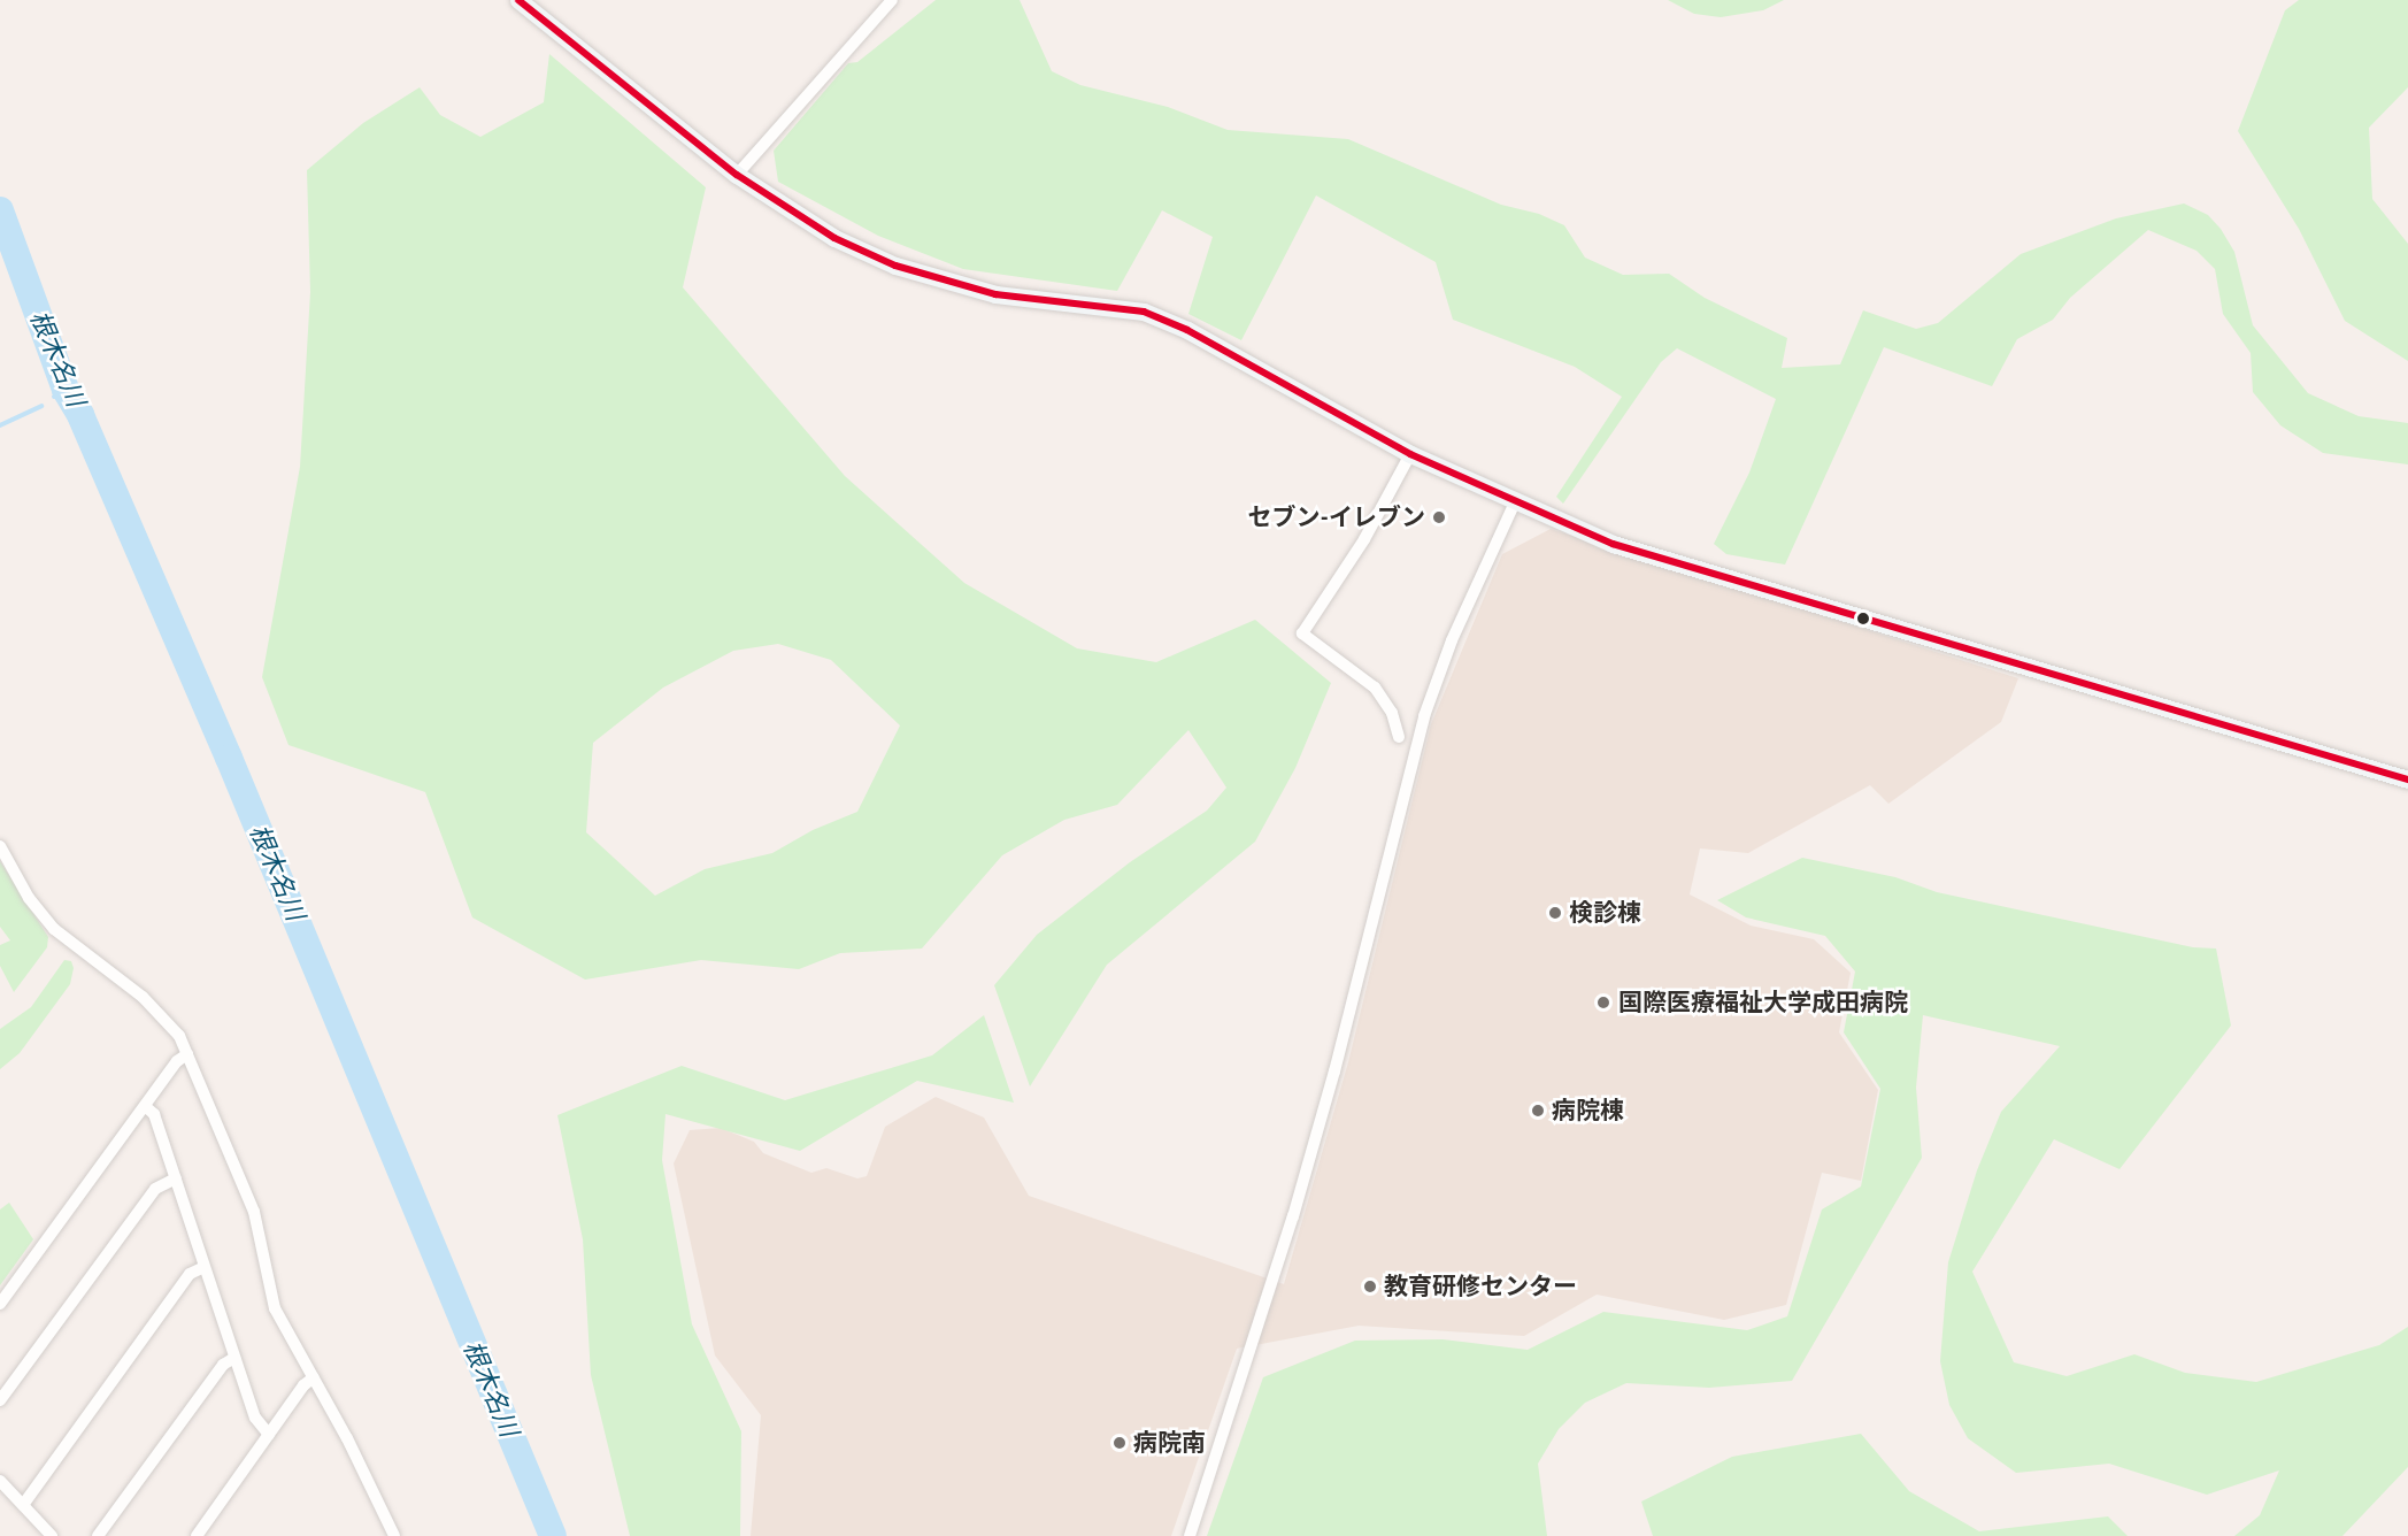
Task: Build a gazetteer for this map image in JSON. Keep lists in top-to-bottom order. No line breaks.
{"water":["根木名川"],"places":["セブン-イレブン","検診棟","国際医療福祉大学成田病院","病院棟","教育研修センター","病院南"]}
